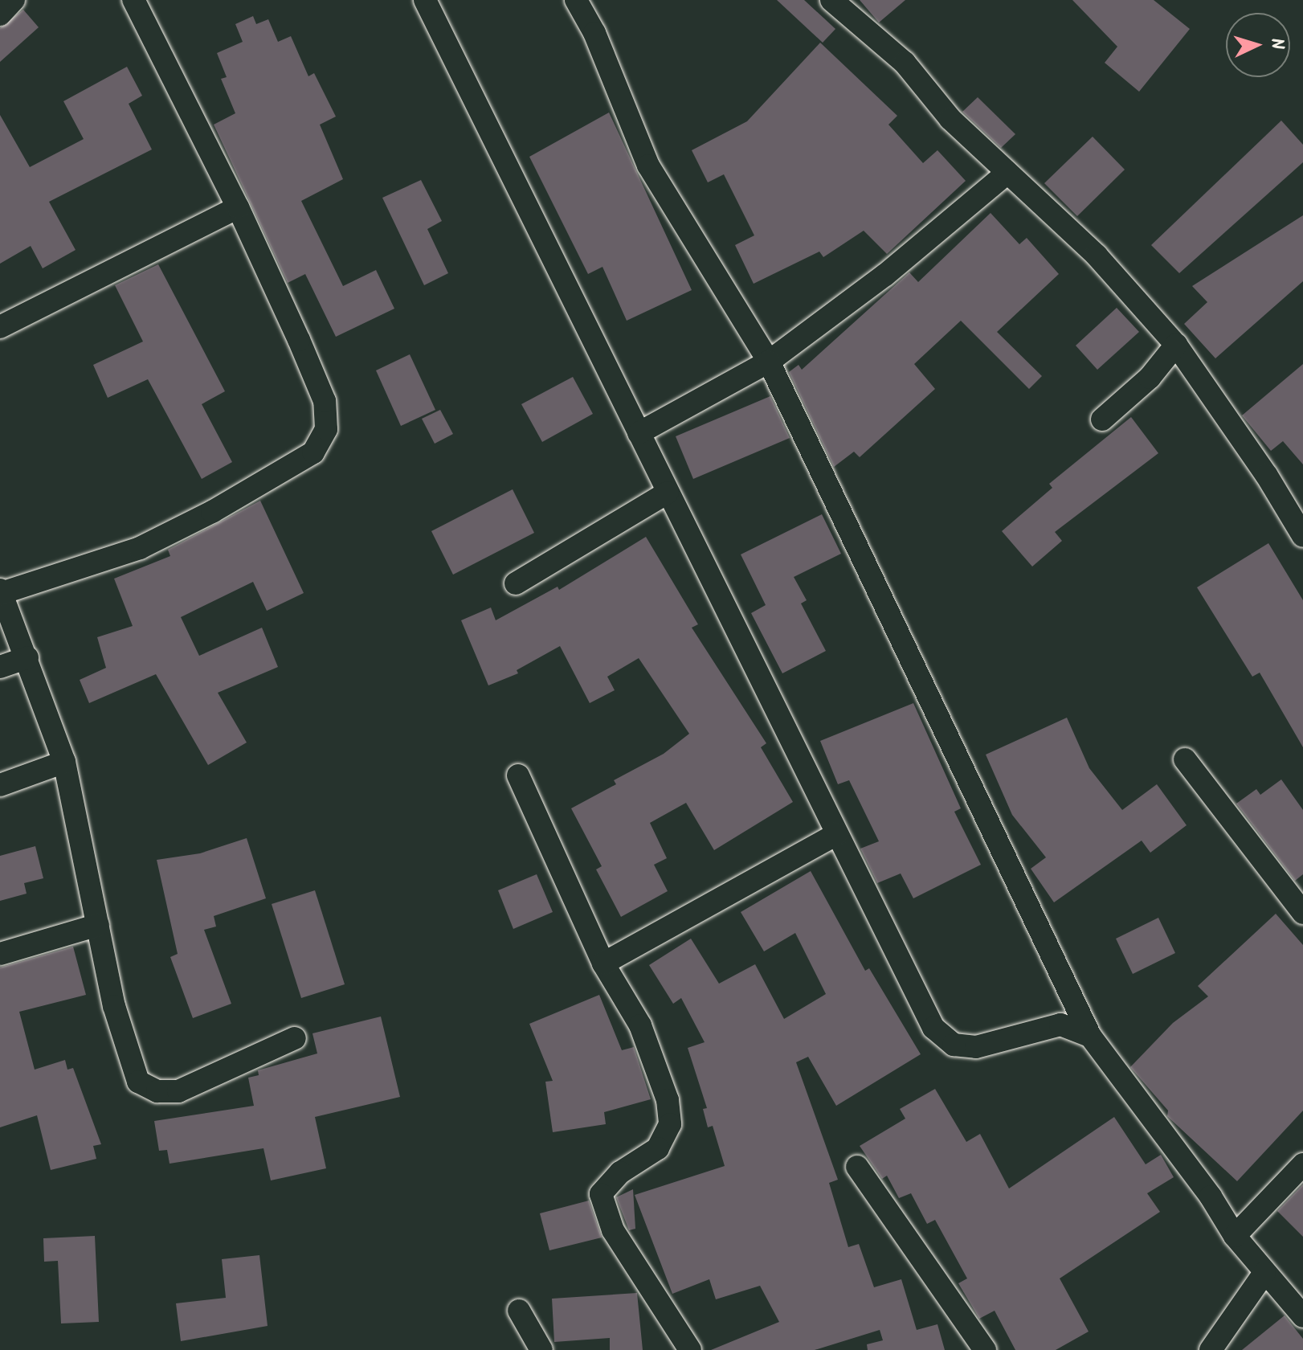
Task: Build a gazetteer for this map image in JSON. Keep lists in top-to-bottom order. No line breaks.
{"north":"right"}
